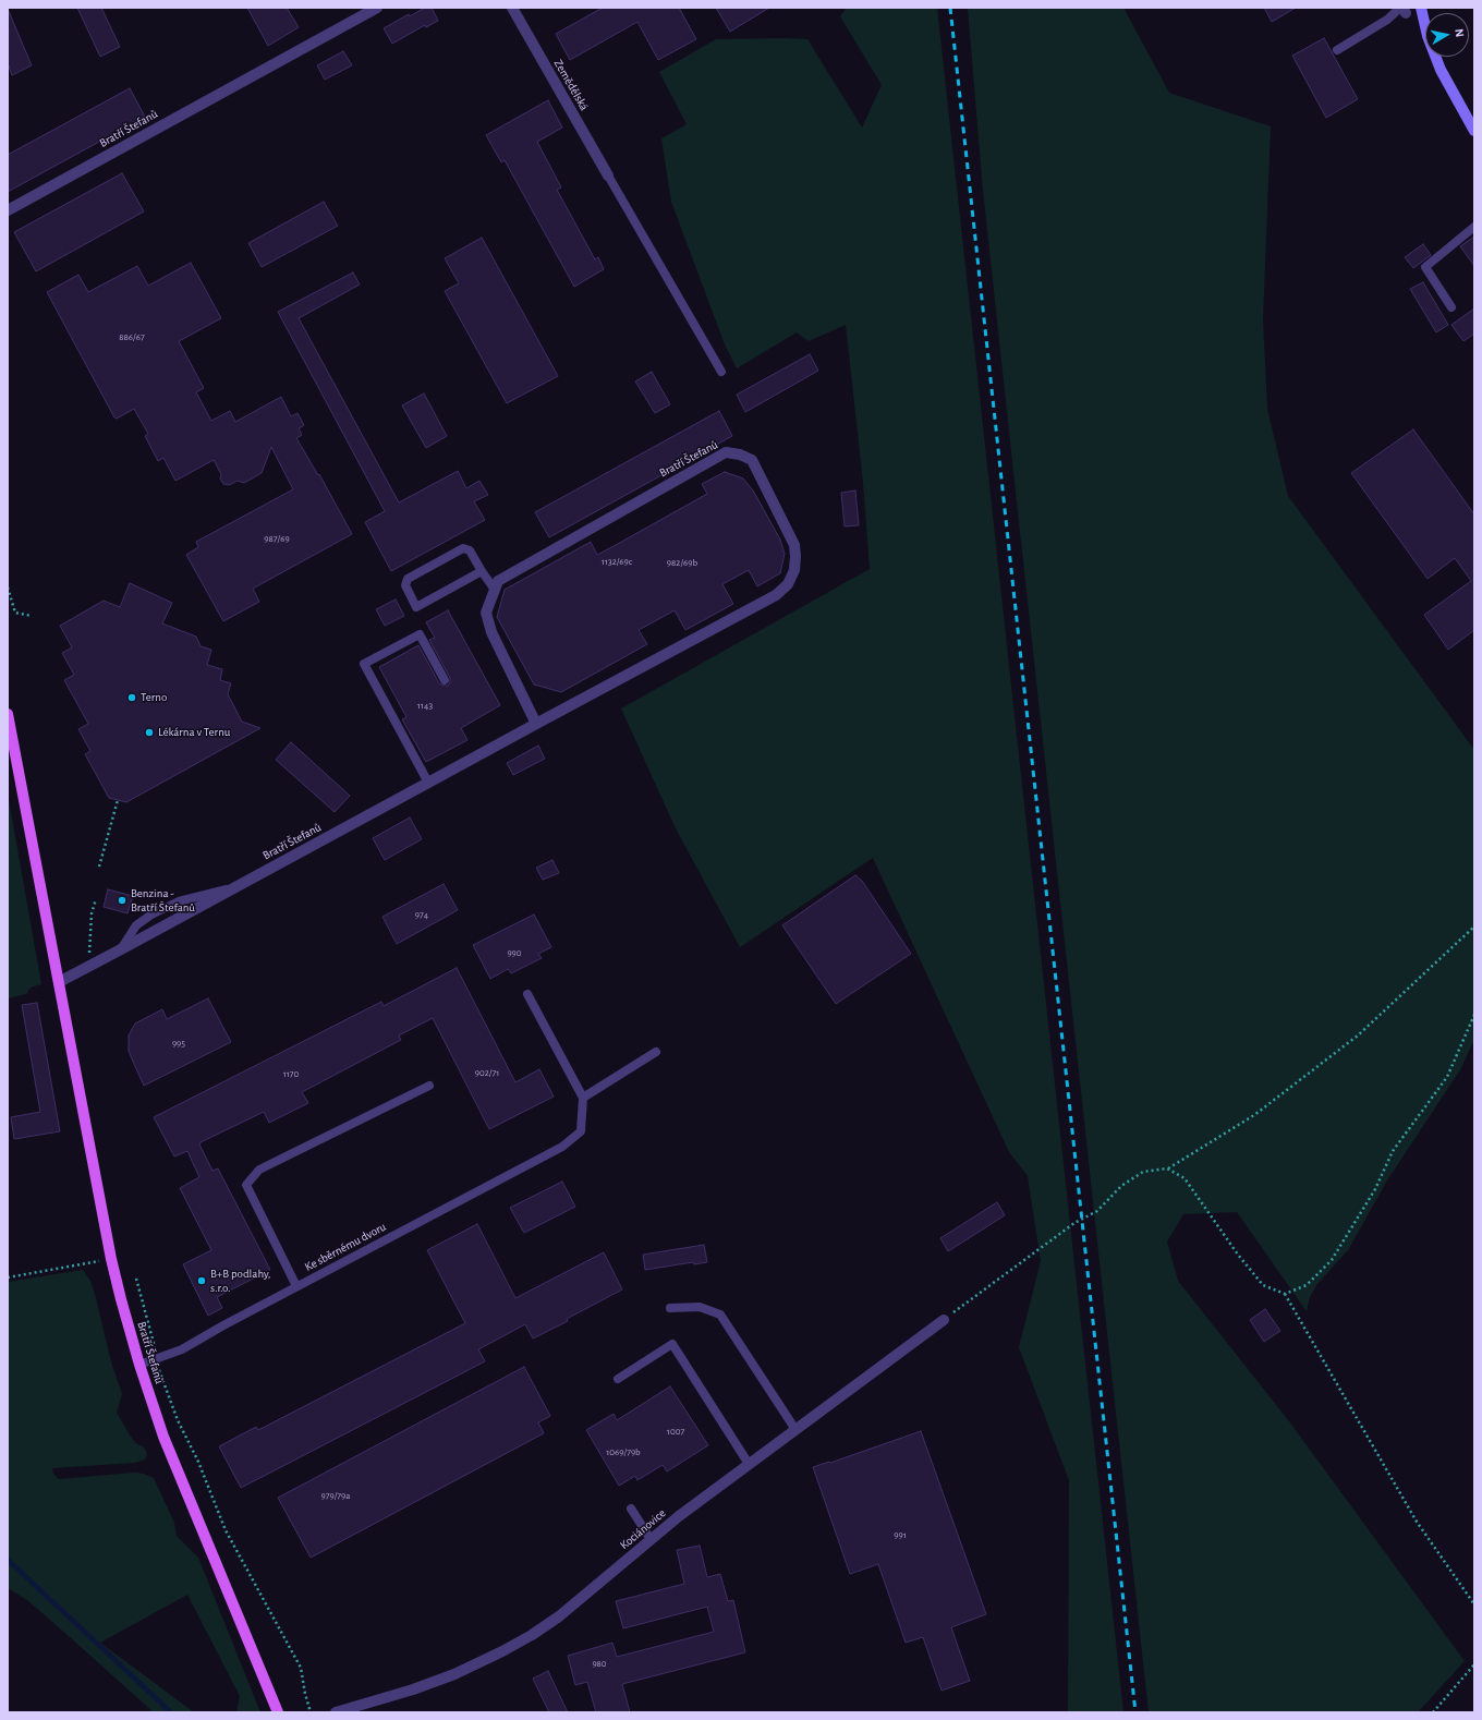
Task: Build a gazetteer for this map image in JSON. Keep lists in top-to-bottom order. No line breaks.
{"streets":{"main road":["Bratří Štefanů"],"street":["Zemědělská","Kociánovice"],"lane":["Ke sběrnému dvoru"]},"crossings":[["Bratří Štefanů","Ke sběrnému dvoru"]],"places":["Terno","Lékárna v Ternu","Benzina - Bratří Štefanů","B+B podlahy, s.r.o."],"house_numbers":["886/67","987/69","1132/69c","982/69b","1143","974","990","995","902/71","1170","1007","1069/79b","979/79a","991","980"],"north":"right"}
